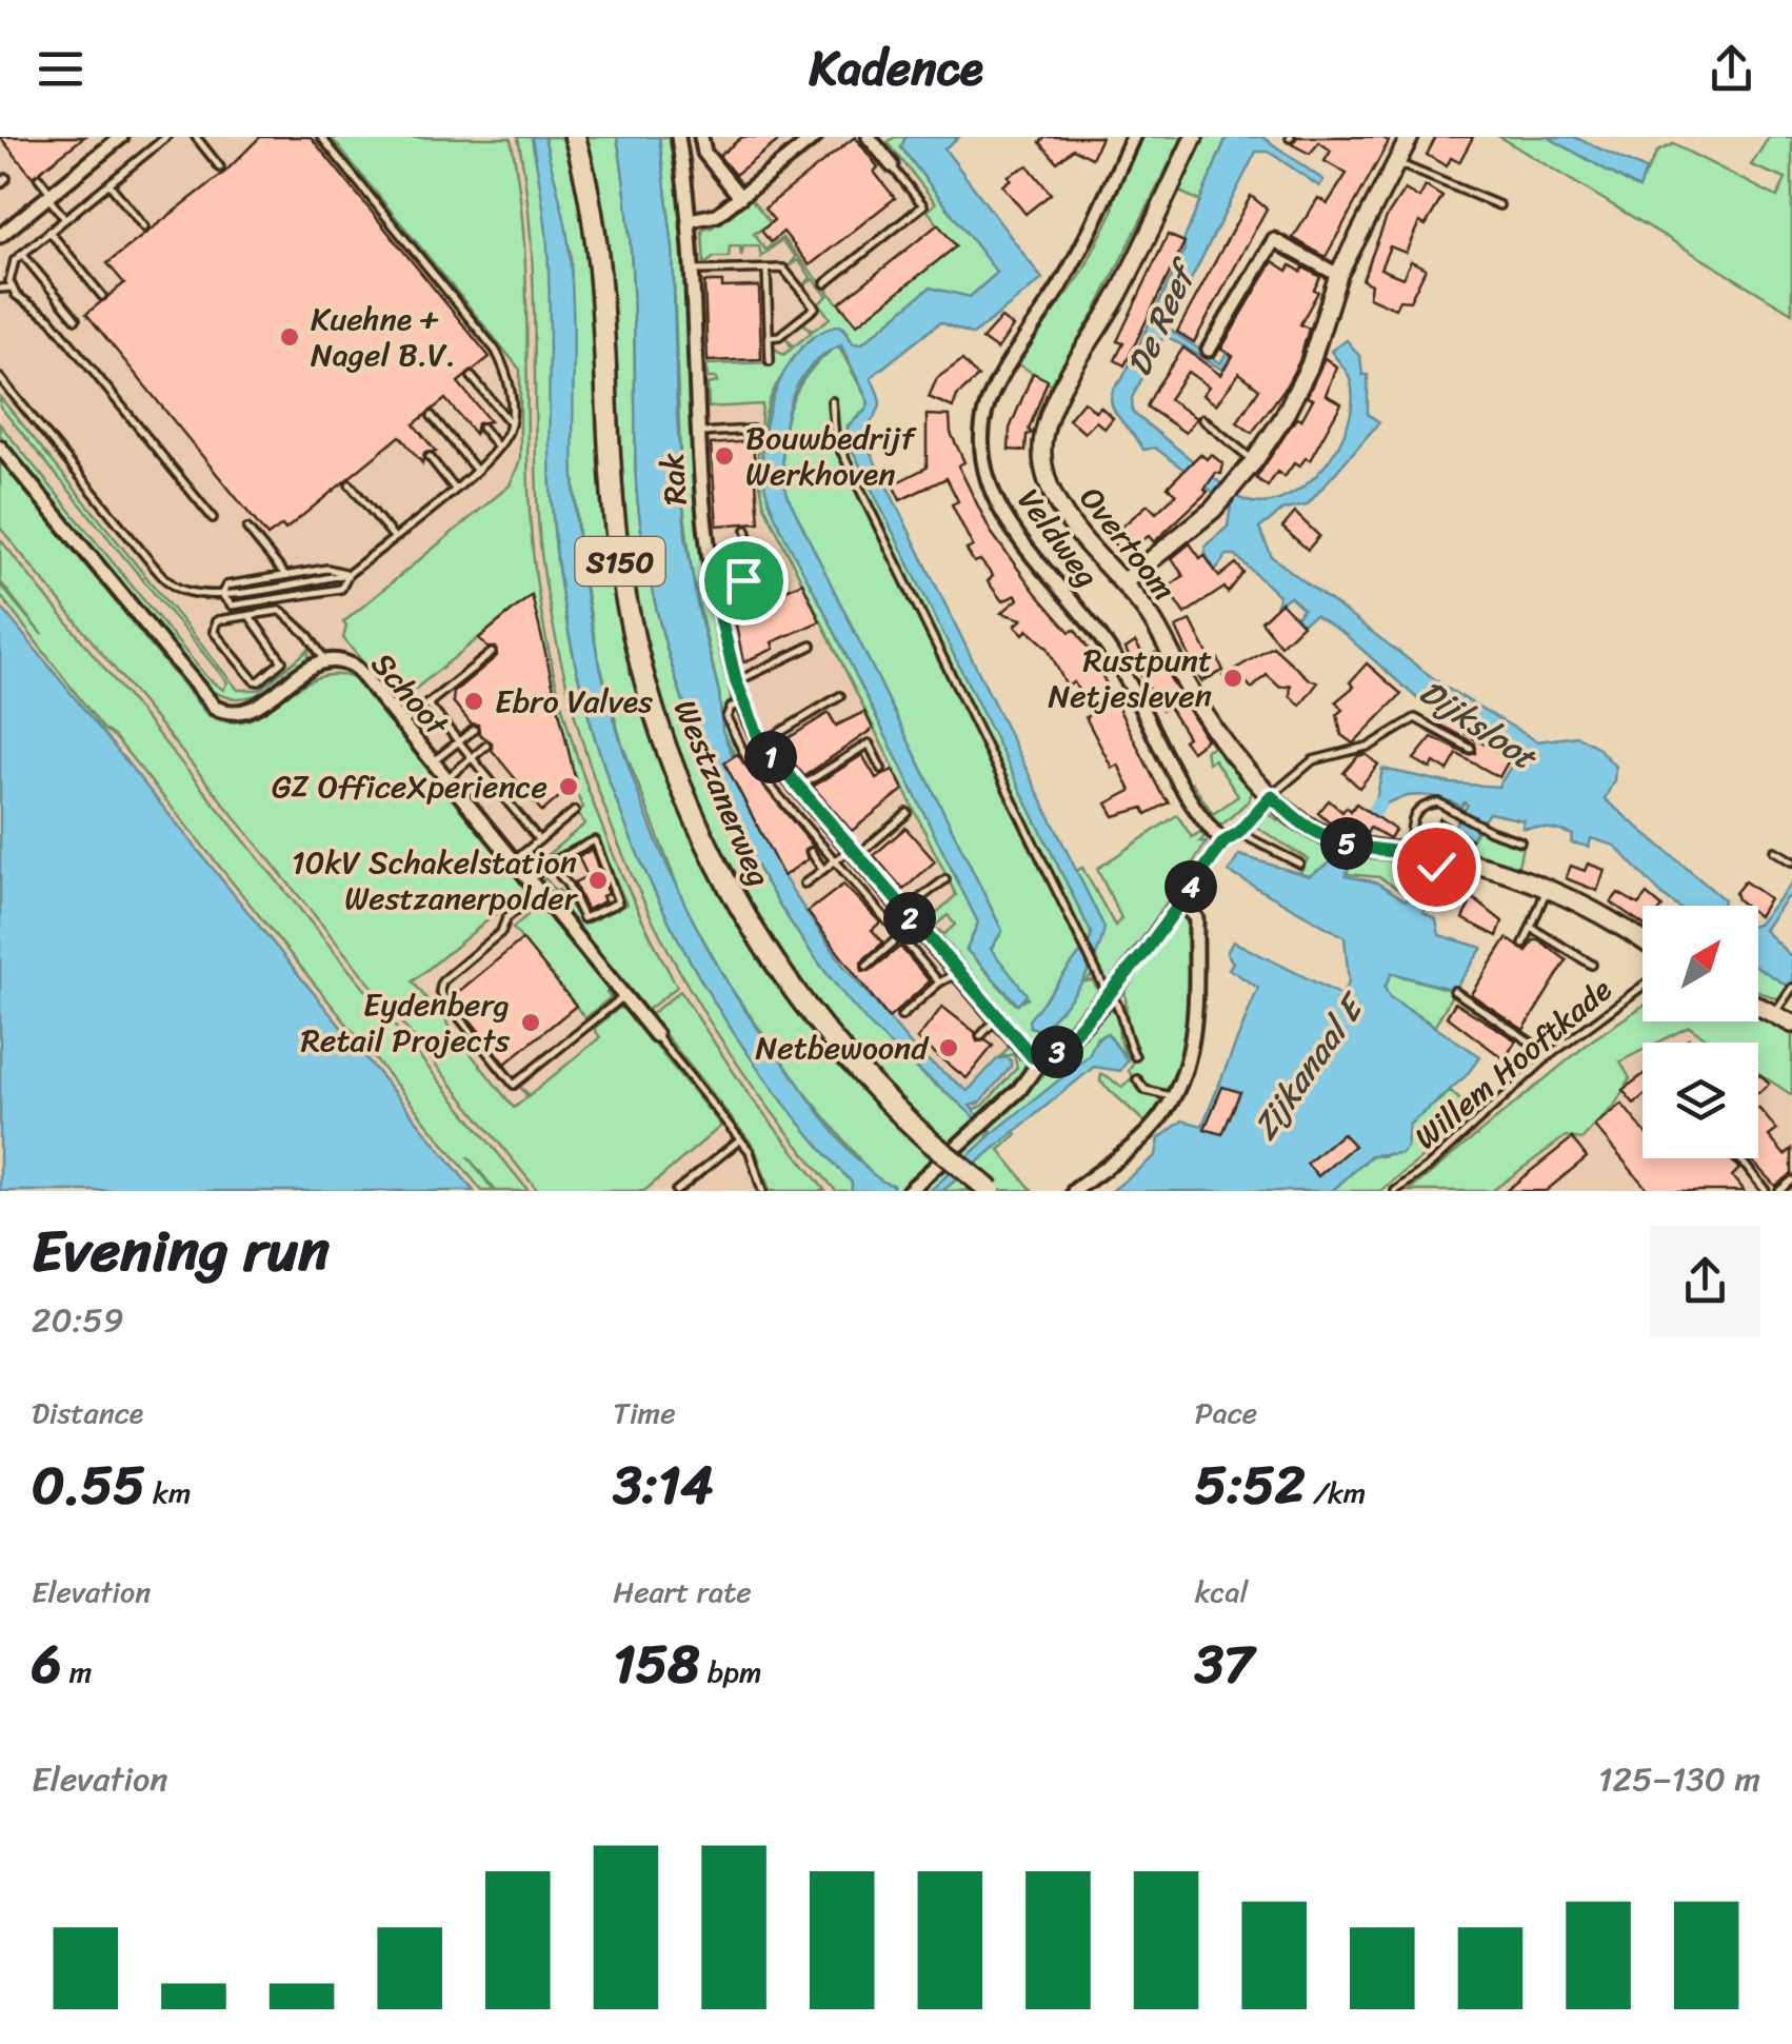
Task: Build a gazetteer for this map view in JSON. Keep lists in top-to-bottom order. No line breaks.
{"streets":{"main road":["S150","Westzanerweg"],"street":["Rak","Veldweg","Overtoom","Schoot"],"lane":["Willem Hooftkade"]},"water":["De Reef","Dijksloot","Zijkanaal E"],"places":["Kuehne + Nagel B.V.","Bouwbedrijf Werkhoven","Rustpunt Netjesleven","Ebro Valves","GZ OfficeXperience","10kV Schakelstation Westzanerpolder","Eydenberg Retail Projects","Netbewoond"],"north":"top right","page":{"header":"Kadence","pins":["1","5","4","2","3"],"heading":["Evening run","20:59"],"stats":[["Distance","0.55 km"],["Time","3:14"],["Pace","5:52 /km"],["Elevation","6 m"],["Heart rate","158 bpm"],["kcal","37"]],"chart":["Elevation","125–130 m"]}}
